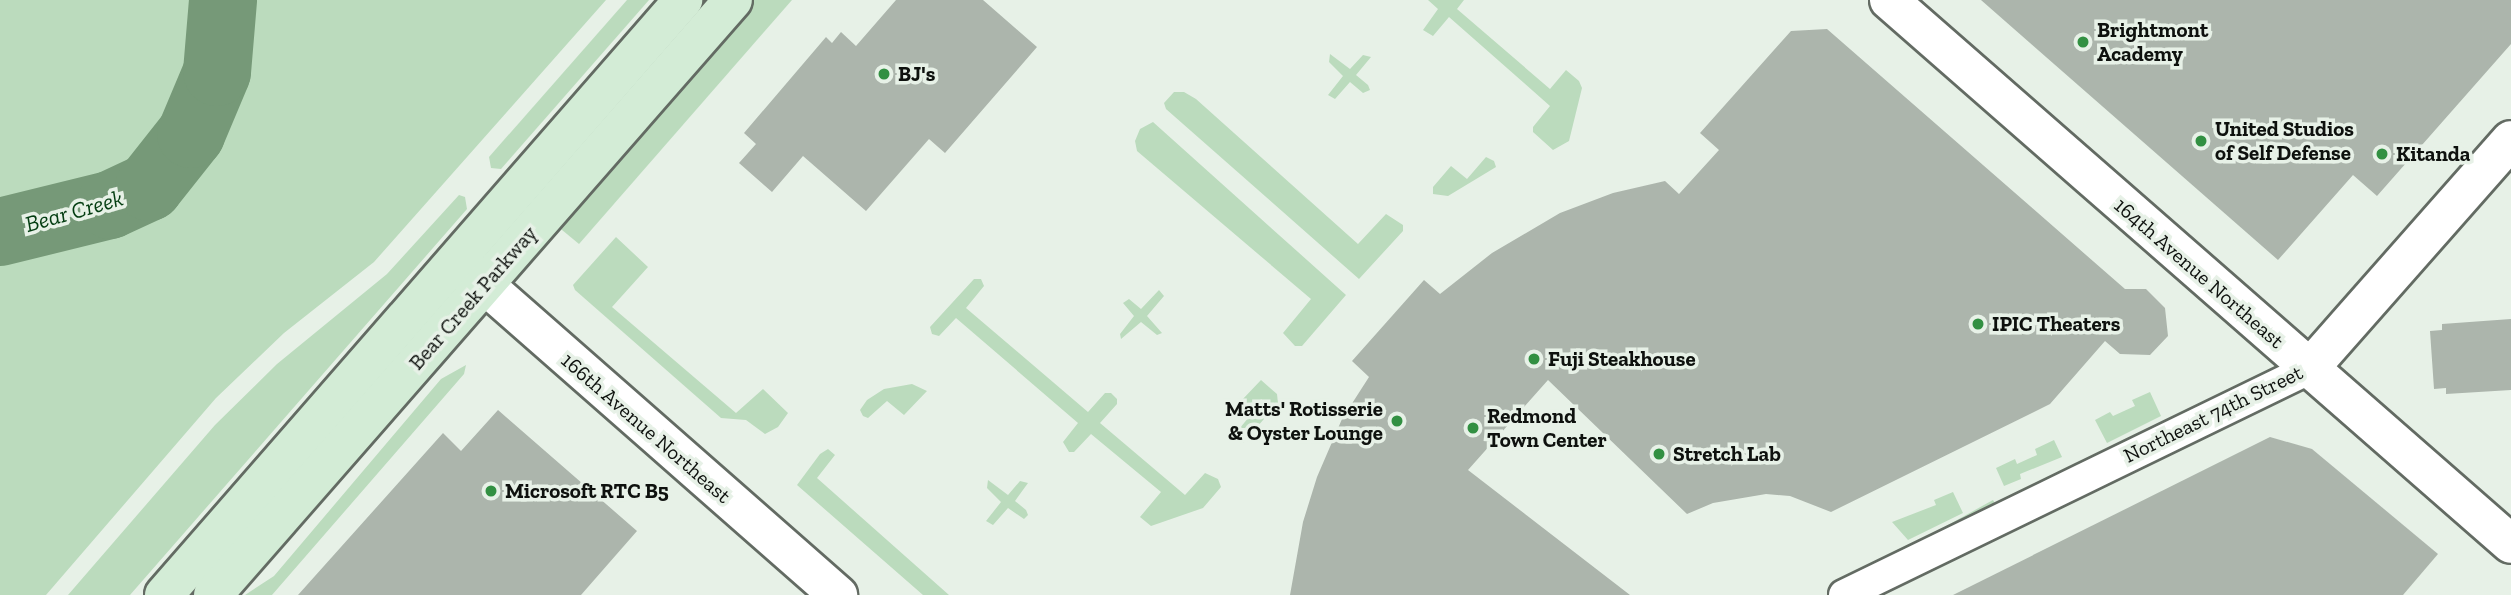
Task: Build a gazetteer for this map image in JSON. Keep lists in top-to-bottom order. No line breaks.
{"streets":{"main road":["Bear Creek Parkway"],"street":["164th Avenue Northeast","Northeast 74th Street","166th Avenue Northeast"]},"crossings":[["164th Avenue Northeast","Northeast 74th Street"],["Bear Creek Parkway","166th Avenue Northeast"]],"water":["Bear Creek"],"places":["Brightmont Academy","BJ's","United Studios of Self Defense","Kitanda","IPIC Theaters","Fuji Steakhouse","Matts' Rotisserie & Oyster Lounge","Redmond Town Center","Stretch Lab","Microsoft RTC B5"]}
